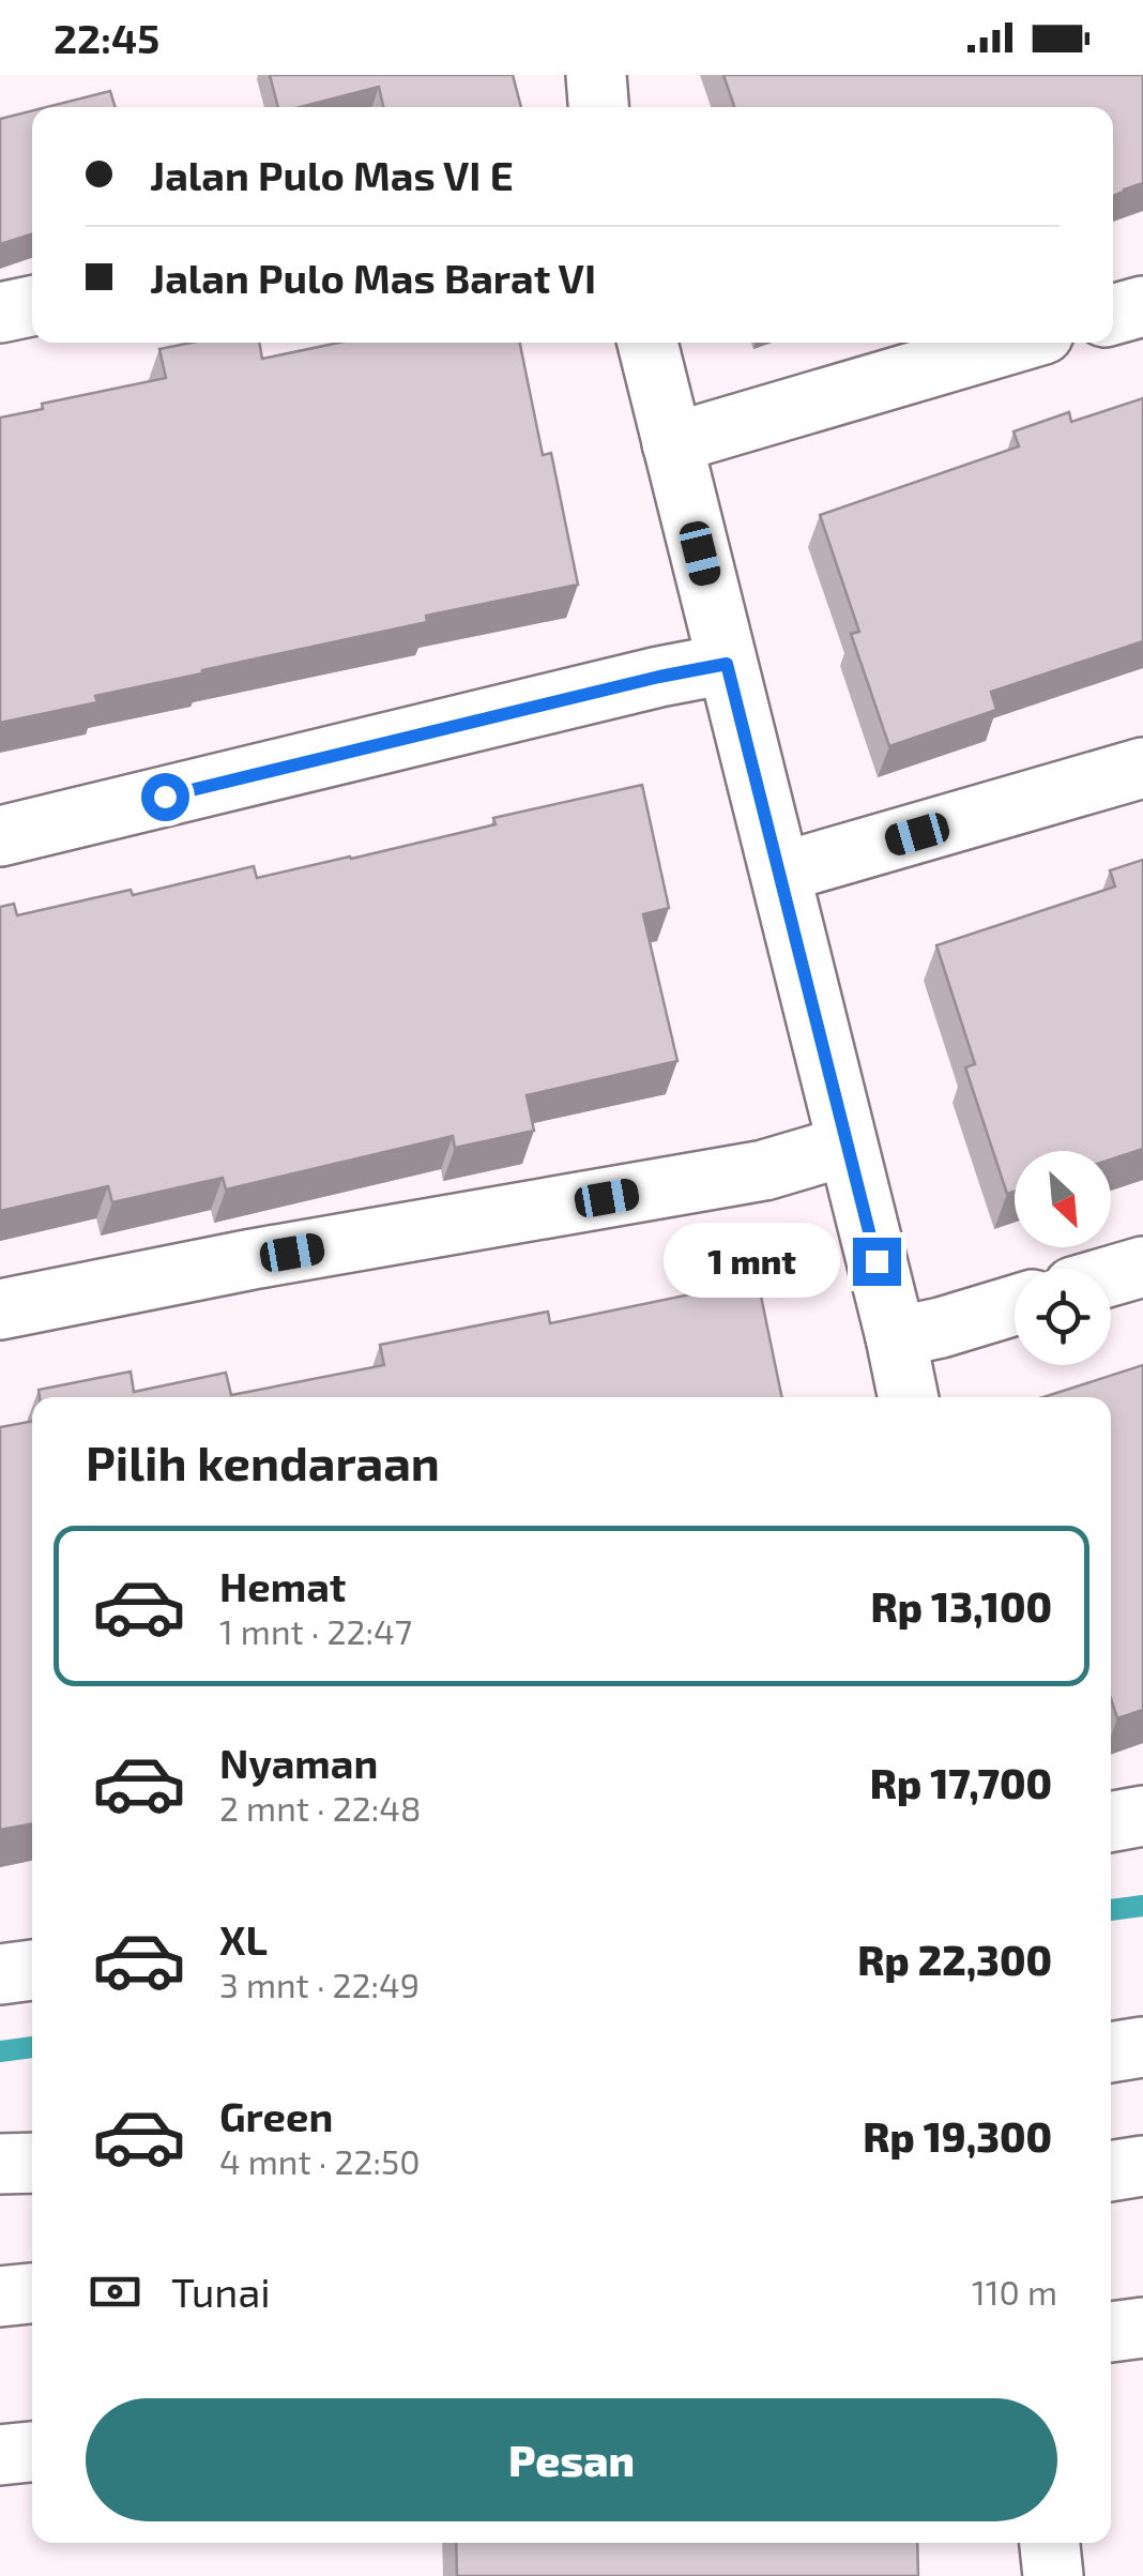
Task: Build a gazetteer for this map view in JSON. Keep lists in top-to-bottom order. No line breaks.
{"north":"bottom right","page":{"status":"22:45","banner":["Jalan Pulo Mas VI E","Jalan Pulo Mas Barat VI"],"bubble":"1 mnt","heading":"Pilih kendaraan","list":[{"name":"Hemat","note":"1 mnt · 22:47","value":"Rp 13,100"},{"name":"Nyaman","note":"2 mnt · 22:48","value":"Rp 17,700"},{"name":"XL","note":"3 mnt · 22:49","value":"Rp 22,300"},{"name":"Green","note":"4 mnt · 22:50","value":"Rp 19,300"}],"pay":["Tunai","110 m"],"buttons":"Pesan"}}
